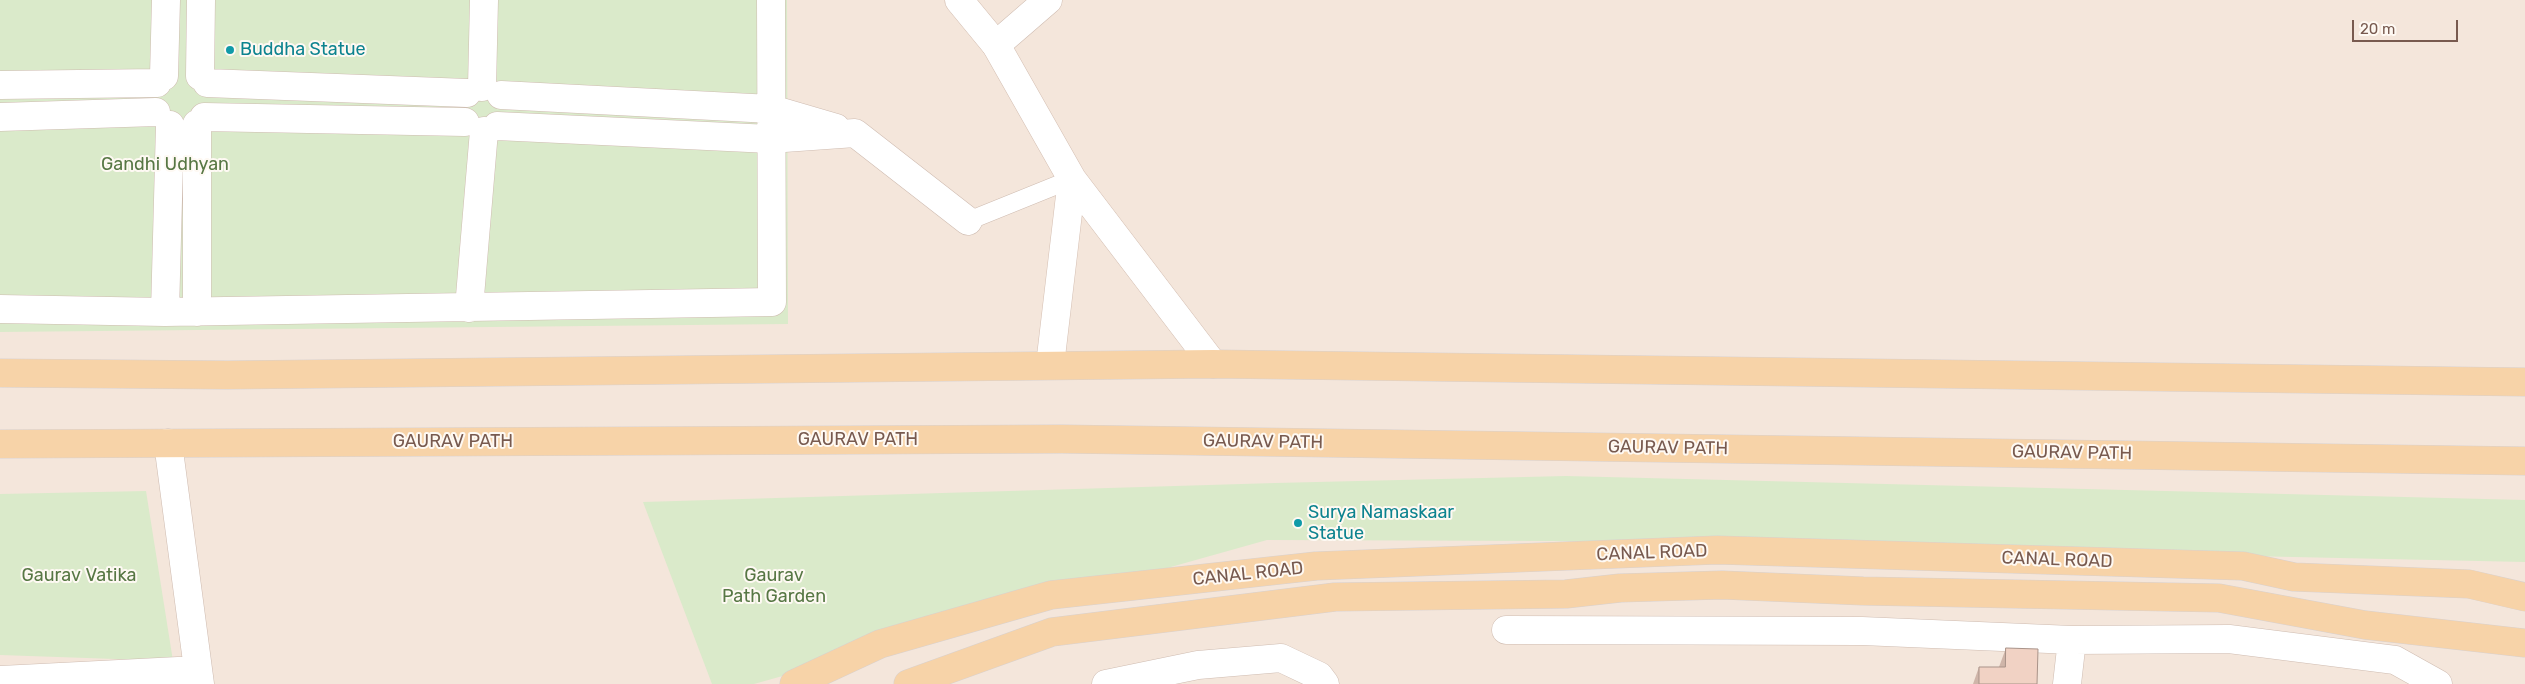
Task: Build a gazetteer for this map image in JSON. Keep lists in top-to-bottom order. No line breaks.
{"streets":{"main road":["GAURAV PATH","CANAL ROAD"]},"parks":["Gandhi Udhyan","Gaurav Vatika","Gaurav Path Garden"],"places":["Buddha Statue","Surya Namaskaar Statue"],"scale_bar":"20 m"}
